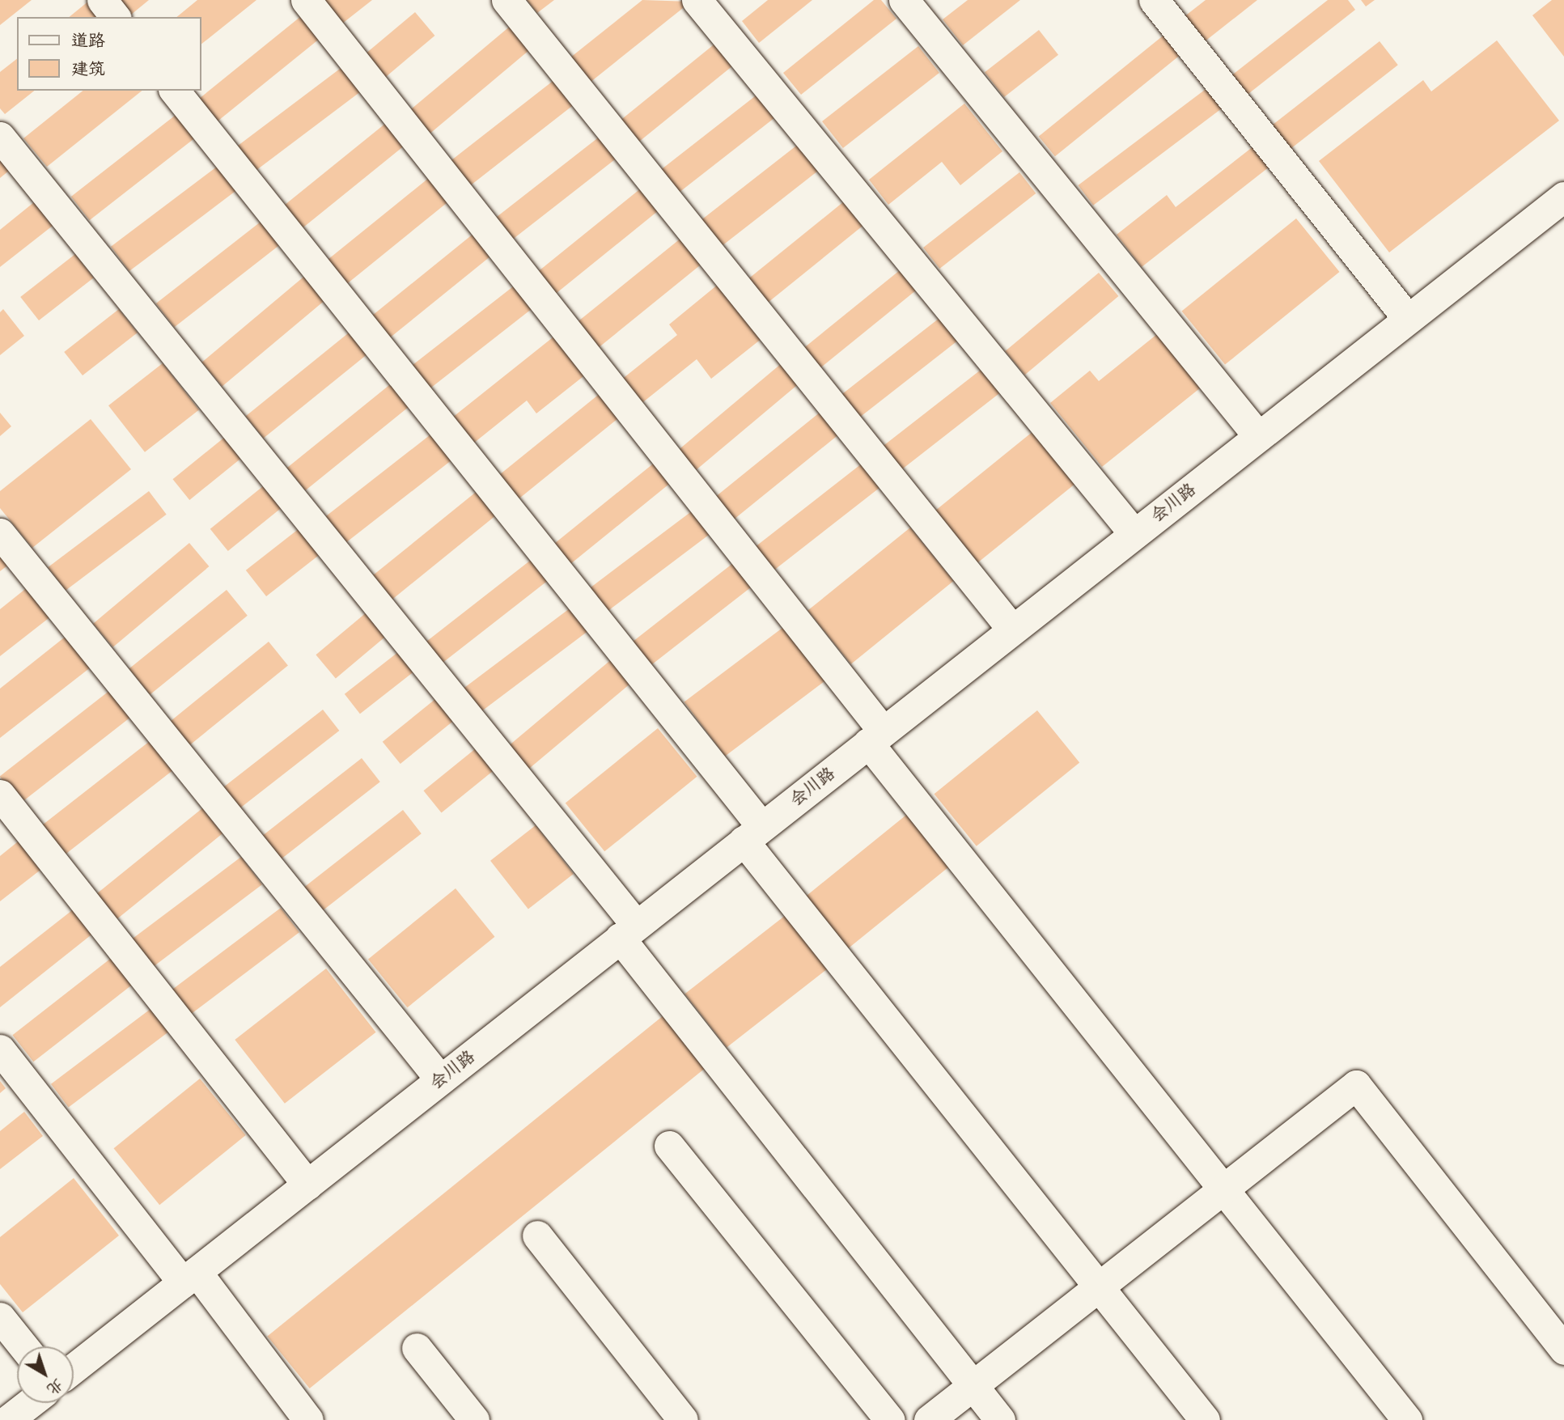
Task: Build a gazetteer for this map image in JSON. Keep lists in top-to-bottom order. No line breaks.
{"streets":{"street":["会川路"]},"legend":["道路","建筑"],"north":"bottom right"}
